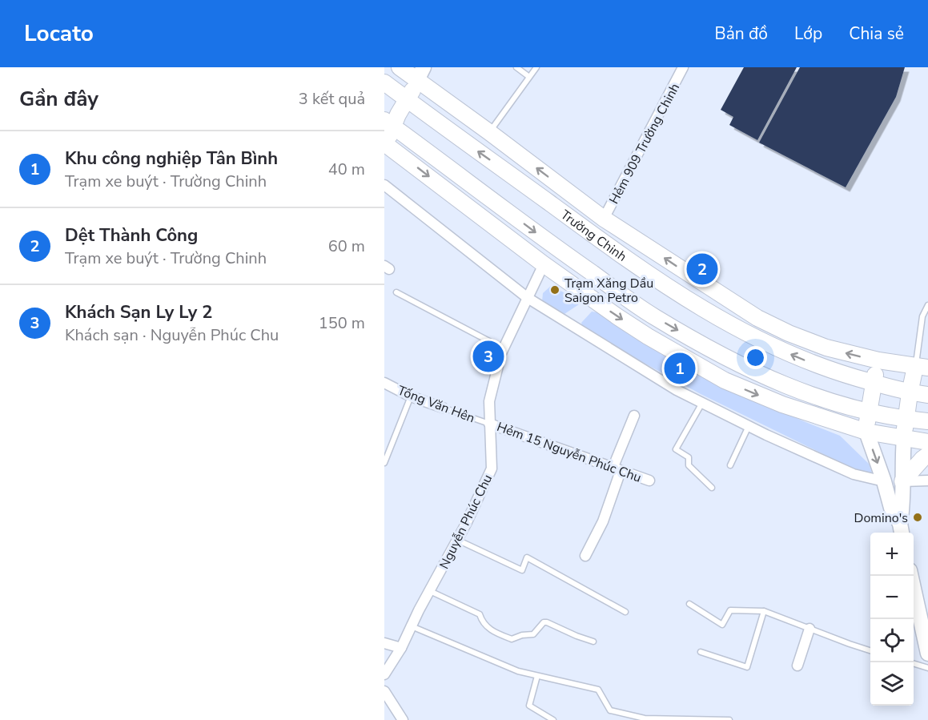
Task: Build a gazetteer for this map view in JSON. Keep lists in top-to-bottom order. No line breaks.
{"streets":{"main road":["Trường Chinh"],"street":["Hẻm 909 Trường Chinh","Tống Văn Hên","Hẻm 15 Nguyễn Phúc Chu","Nguyễn Phúc Chu"]},"crossings":[["Hẻm 909 Trường Chinh","Trường Chinh"],["Tống Văn Hên","Hẻm 15 Nguyễn Phúc Chu"],["Tống Văn Hên","Nguyễn Phúc Chu"],["Hẻm 15 Nguyễn Phúc Chu","Nguyễn Phúc Chu"]],"places":["Trạm Xăng Dầu Saigon Petro","Domino's"],"page":{"header":"Locato","nav":["Bản đồ","Lớp","Chia sẻ"],"heading":["Gần đây","3 kết quả"],"list":[{"mark":"1","name":"Khu công nghiệp Tân Bình","note":"Trạm xe buýt · Trường Chinh","value":"40 m"},{"mark":"2","name":"Dệt Thành Công","note":"Trạm xe buýt · Trường Chinh","value":"60 m"},{"mark":"3","name":"Khách Sạn Ly Ly 2","note":"Khách sạn · Nguyễn Phúc Chu","value":"150 m"}],"pins":["2","3","1"],"map_buttons":["+","−"]}}
